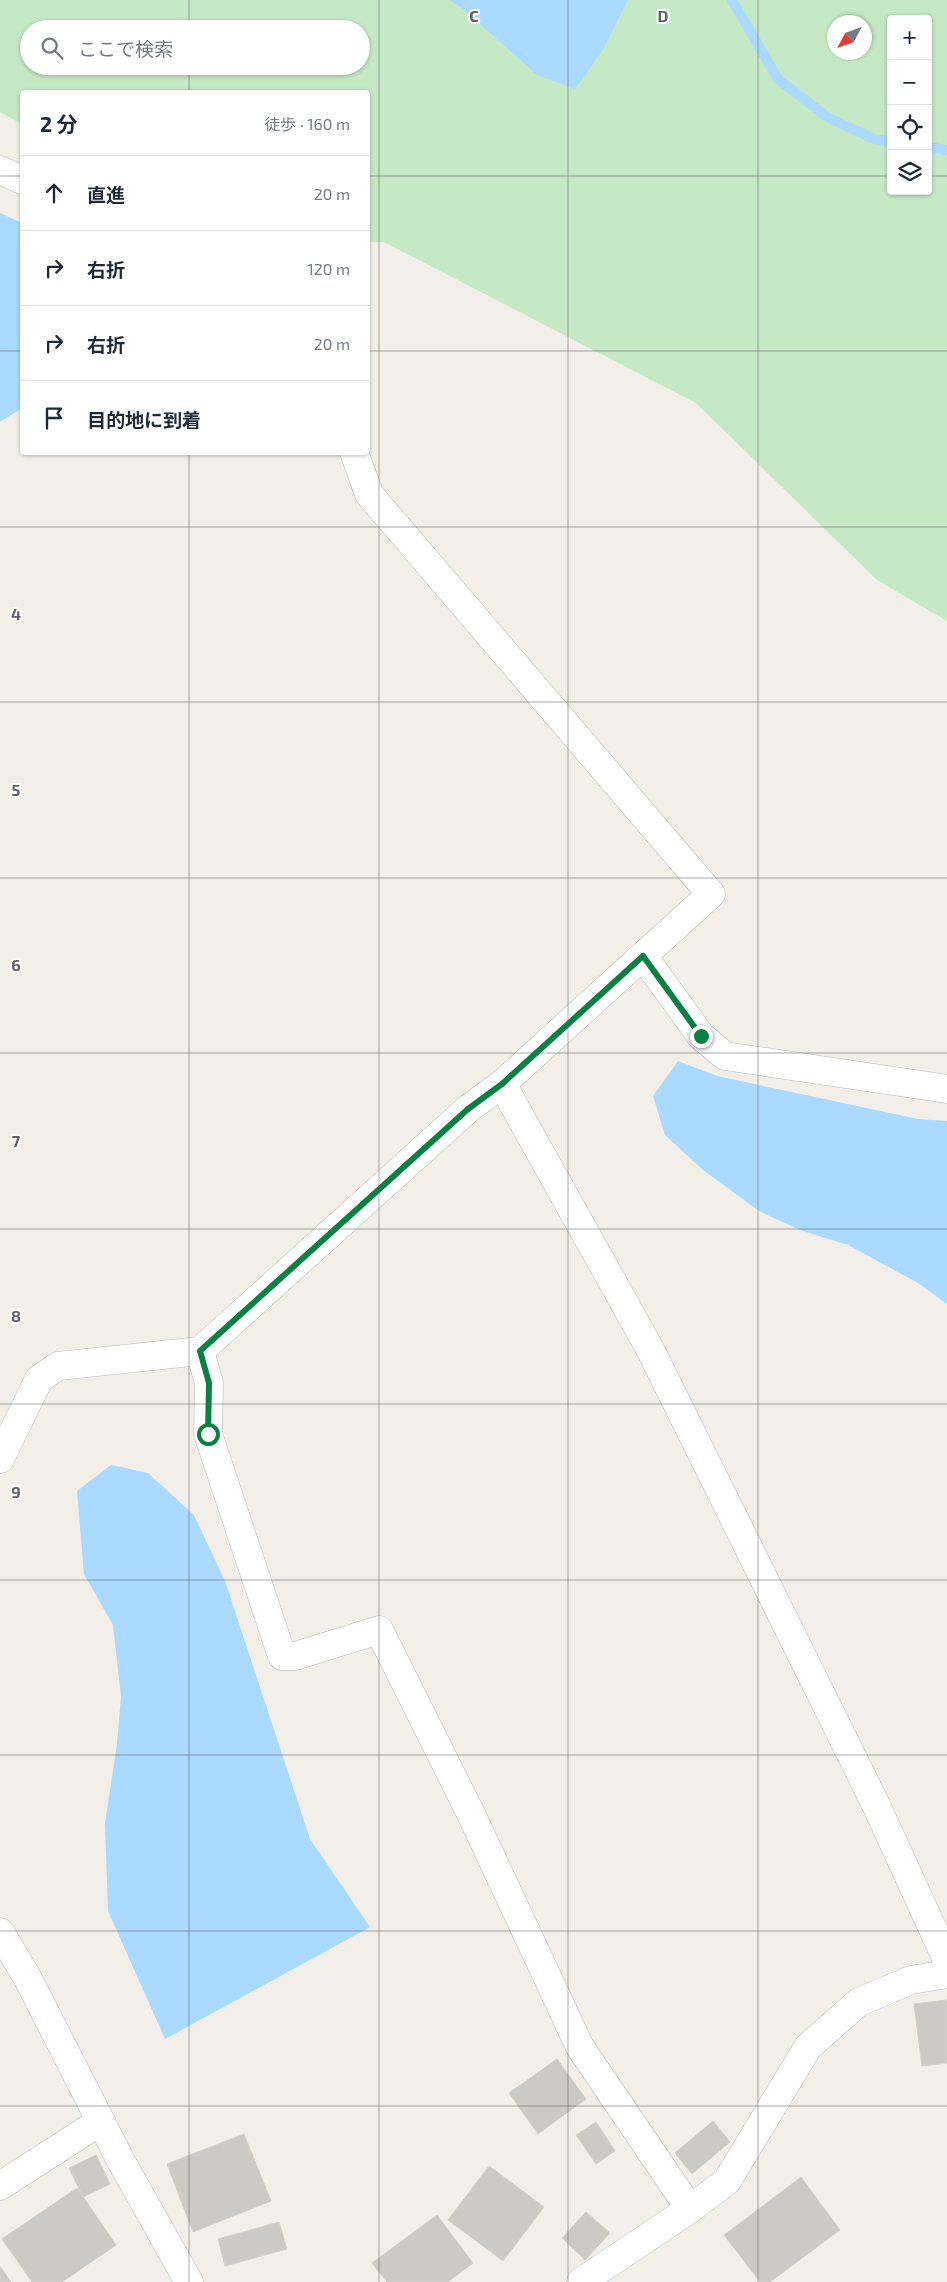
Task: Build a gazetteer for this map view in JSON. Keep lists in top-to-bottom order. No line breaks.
{"north":"bottom left","page":{"map_buttons":["+","−"],"search":"ここで検索","heading":["2 分","徒歩 · 160 m"],"list":[["直進","20 m"],["右折","120 m"],["右折","20 m"],"目的地に到着"]},"grid":{"columns":["C","D"],"rows":["4","5","6","7","8","9"]}}
